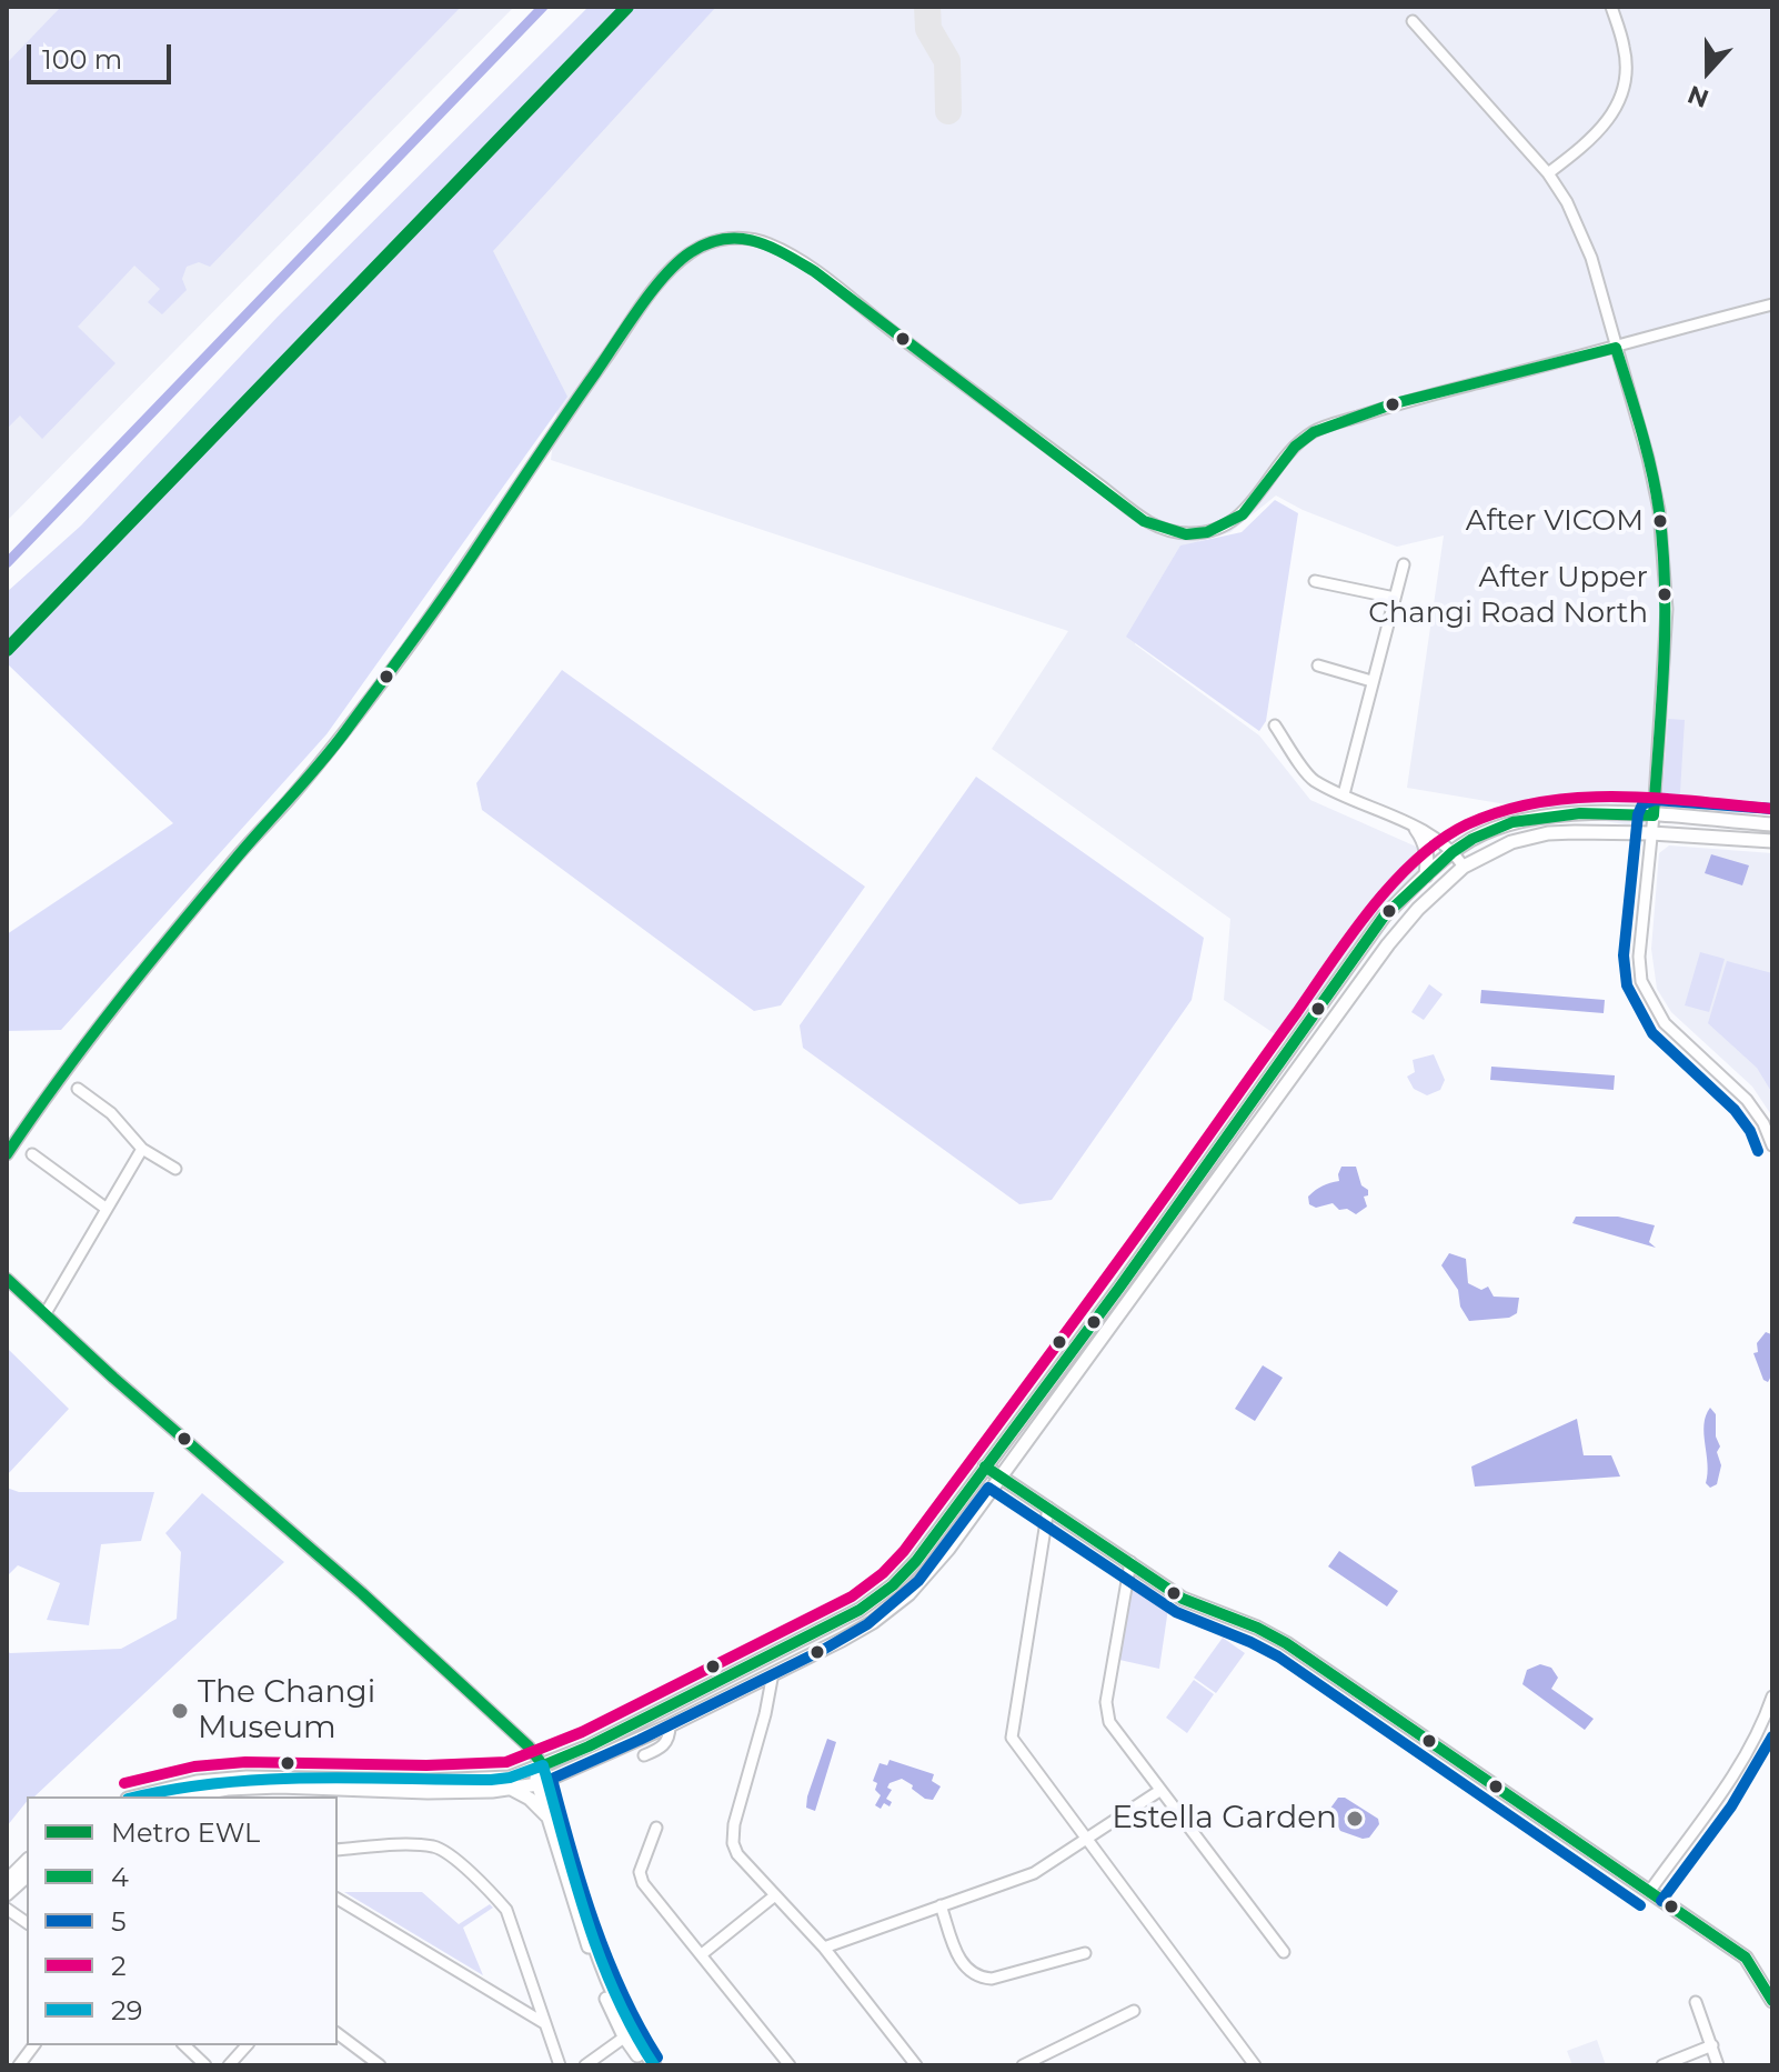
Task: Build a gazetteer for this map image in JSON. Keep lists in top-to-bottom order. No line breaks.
{"places":["After VICOM","After Upper Changi Road North","The Changi Museum","Estella Garden"],"lines":["metro line EWL","transit line 4","transit line 2","transit line 5","transit line 29"],"legend":["Metro EWL","4","5","2","29"],"scale_bar":"100 m","north":"bottom"}
